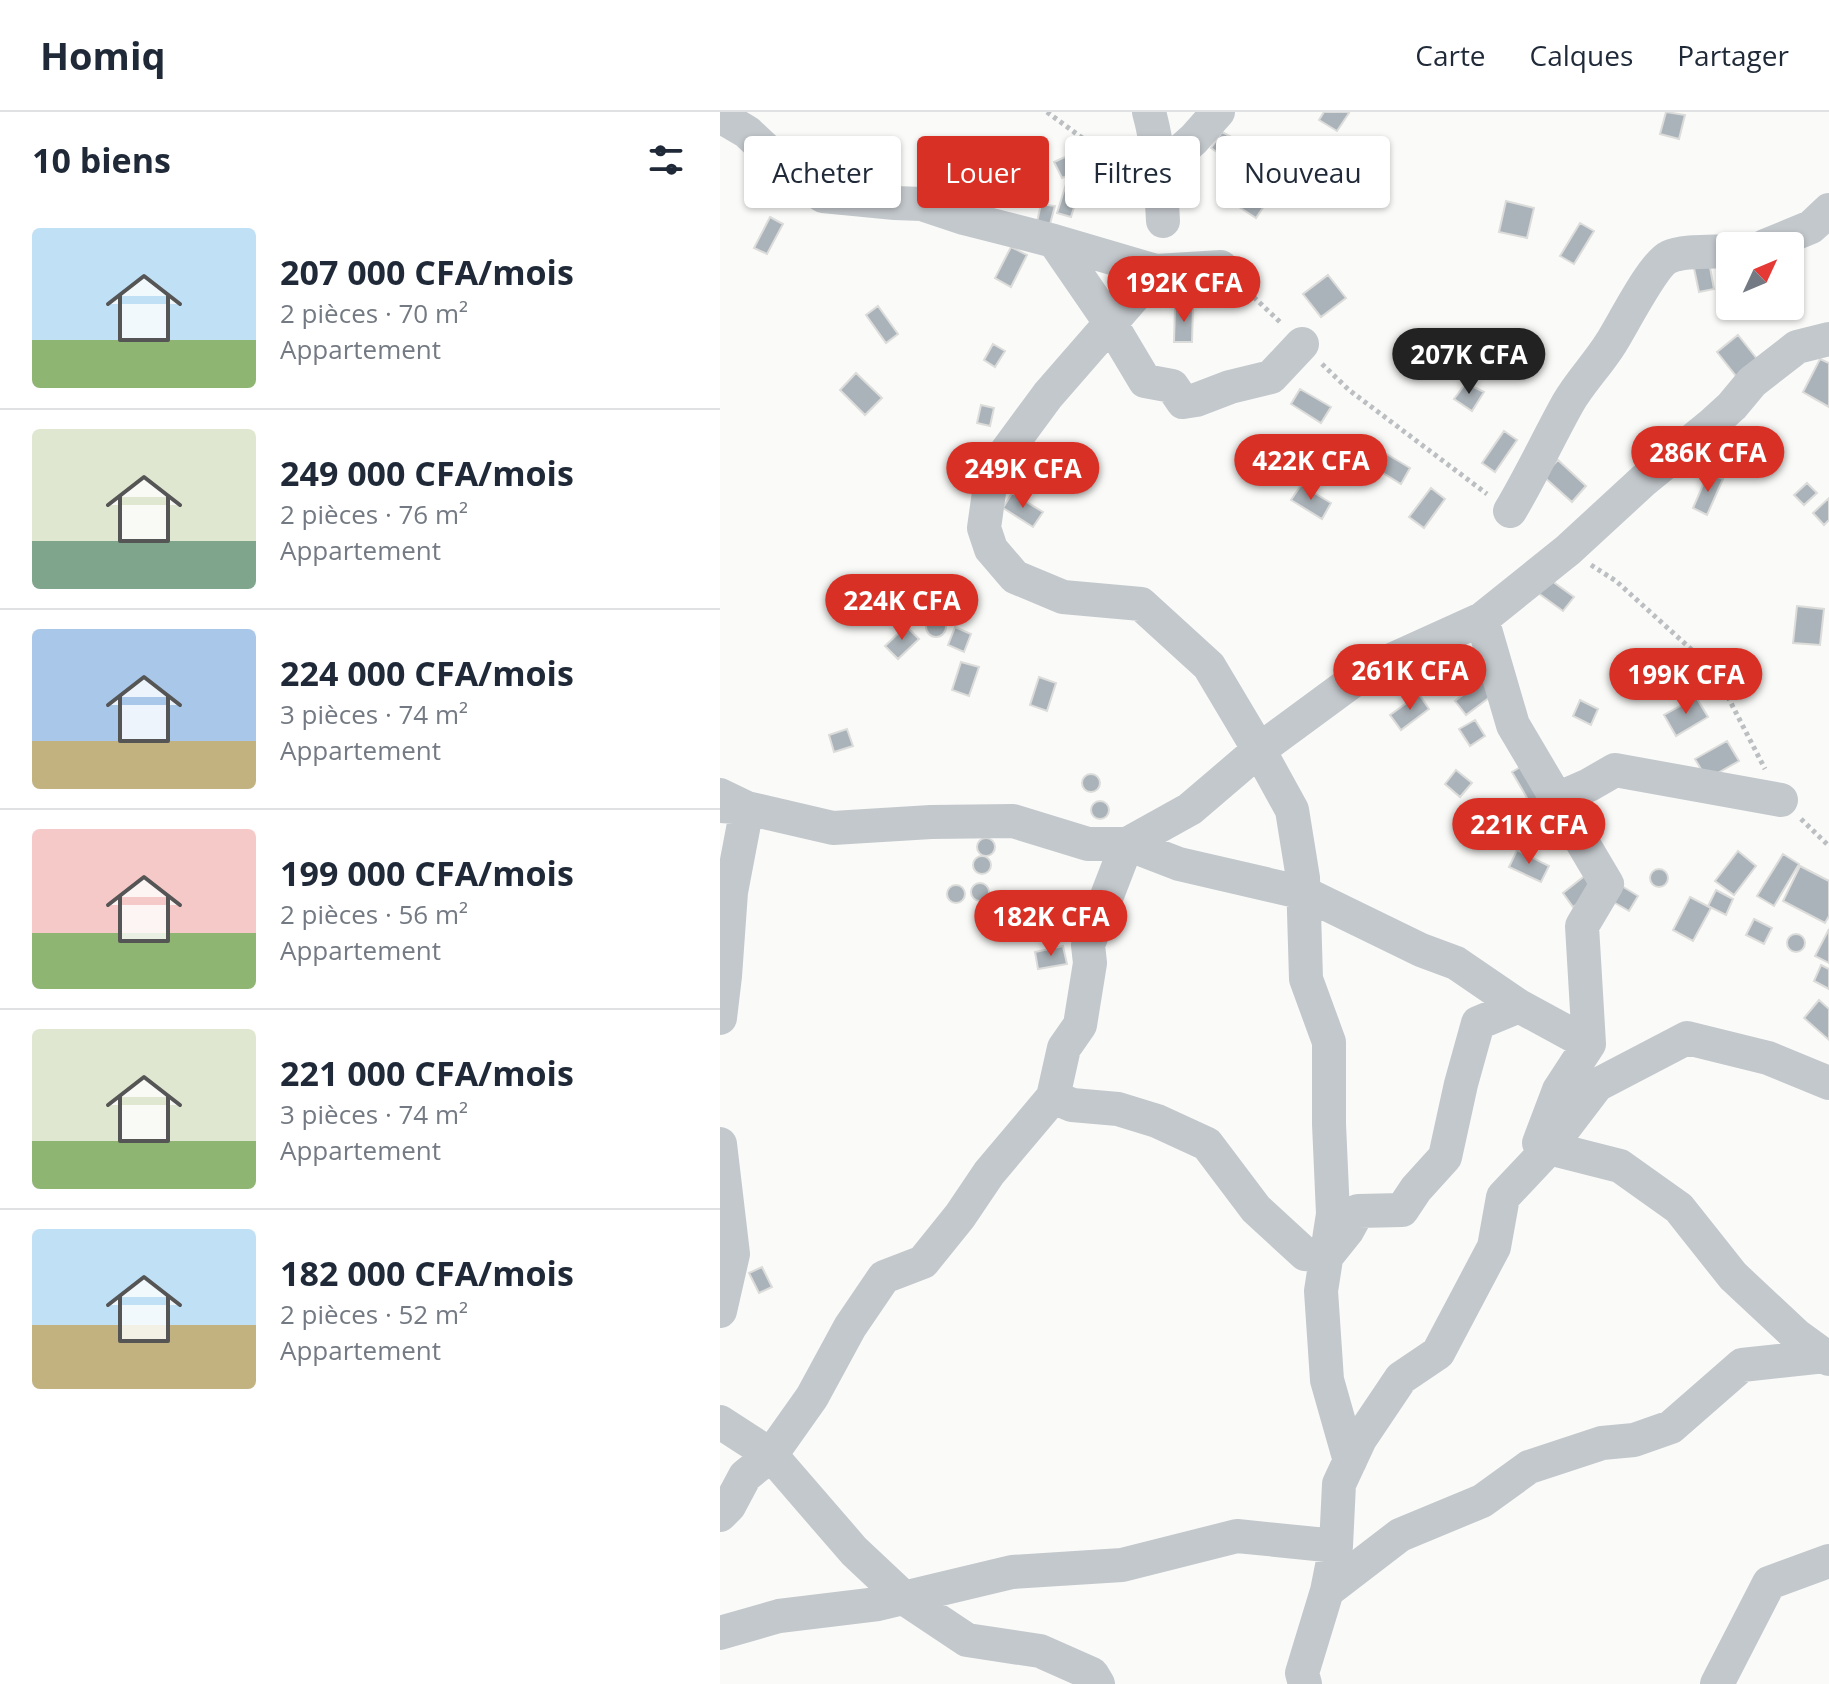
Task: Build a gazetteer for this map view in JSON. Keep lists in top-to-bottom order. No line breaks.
{"north":"top right","page":{"header":"Homiq","nav":["Carte","Calques","Partager"],"heading":"10 biens","chip":["Acheter","Louer","Filtres","Nouveau"],"list":[{"name":"207 000 CFA/mois","note":"2 pièces · 70 m² · Appartement"},{"name":"249 000 CFA/mois","note":"2 pièces · 76 m² · Appartement"},{"name":"224 000 CFA/mois","note":"3 pièces · 74 m² · Appartement"},{"name":"199 000 CFA/mois","note":"2 pièces · 56 m² · Appartement"},{"name":"221 000 CFA/mois","note":"3 pièces · 74 m² · Appartement"},{"name":"182 000 CFA/mois","note":"2 pièces · 52 m² · Appartement"}],"price":["192K CFA","207K CFA","286K CFA","422K CFA","249K CFA","224K CFA","261K CFA","199K CFA","221K CFA","182K CFA"]}}
